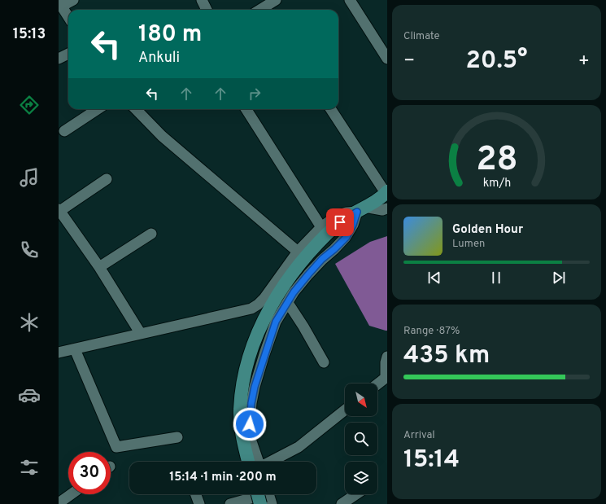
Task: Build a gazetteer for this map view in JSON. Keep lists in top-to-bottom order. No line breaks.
{"north":"bottom right","page":{"tabs":"15:13","tile":["Climate",["Range · 87%","435 km"],["Arrival","15:14"]],"turn":["180 m","Ankuli"],"heat":["−","20.5°","+"],"song":["Golden Hour","Lumen"],"limit":"30","trip":"15:14 · 1 min · 200 m","gauge":["28","km/h"]}}
